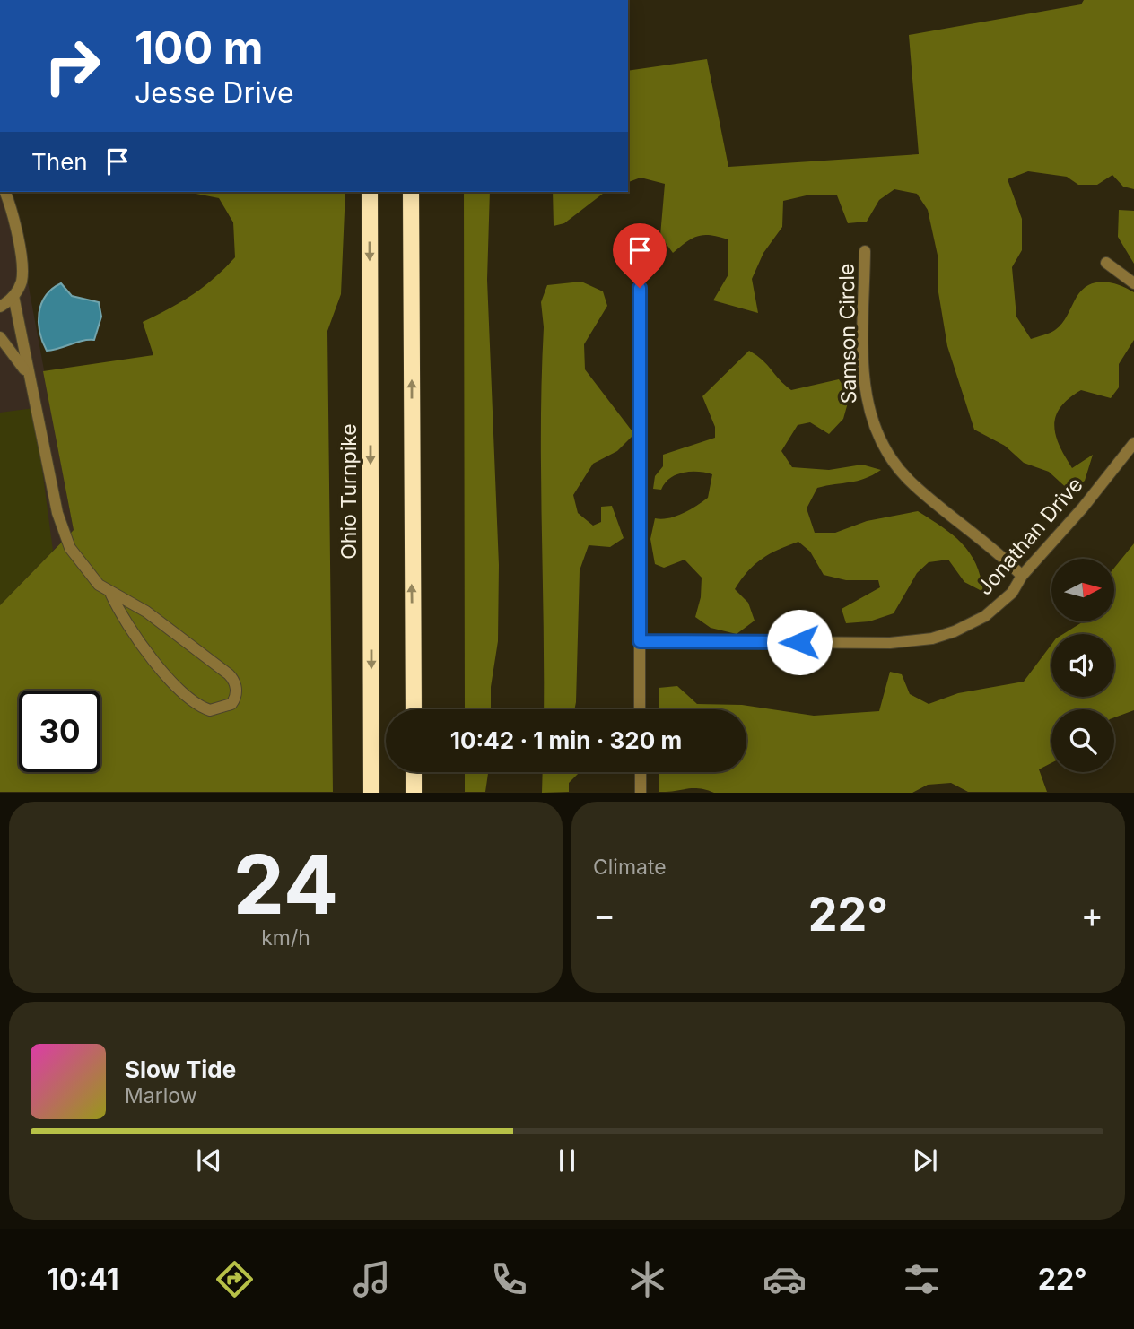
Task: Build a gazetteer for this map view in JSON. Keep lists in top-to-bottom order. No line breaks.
{"streets":{"highway":["Ohio Turnpike"],"street":["Samson Circle","Jonathan Drive"]},"crossings":[["Samson Circle","Jonathan Drive"]],"north":"right","page":{"turn":["100 m","Jesse Drive"],"then":"Then","limit":"30","trip":"10:42 · 1 min · 320 m","tile":[["24","km/h"],"Climate"],"heat":["−","22°","+"],"song":["Slow Tide","Marlow"],"tabs":["10:41","22°"]}}
